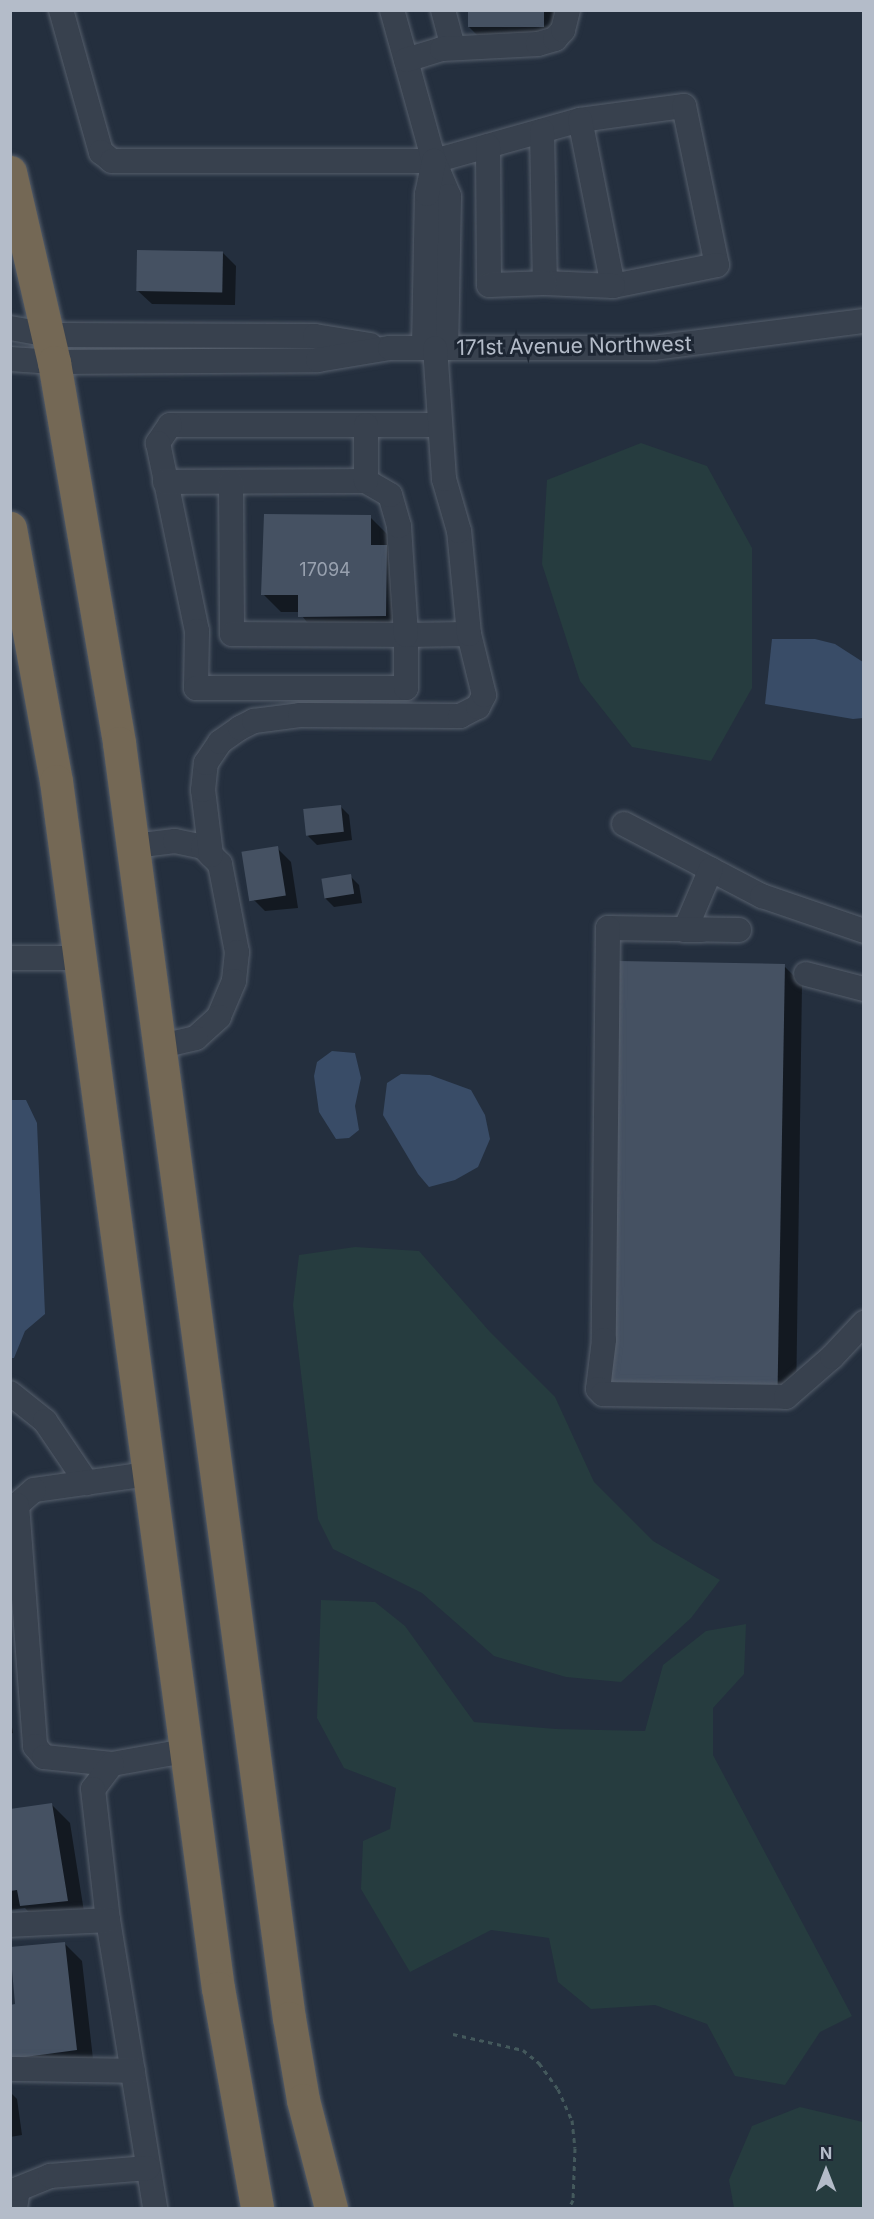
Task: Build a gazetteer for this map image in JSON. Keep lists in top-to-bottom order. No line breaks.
{"streets":{"street":["171st Avenue Northwest"]},"house_numbers":["17094"],"north":"top"}
